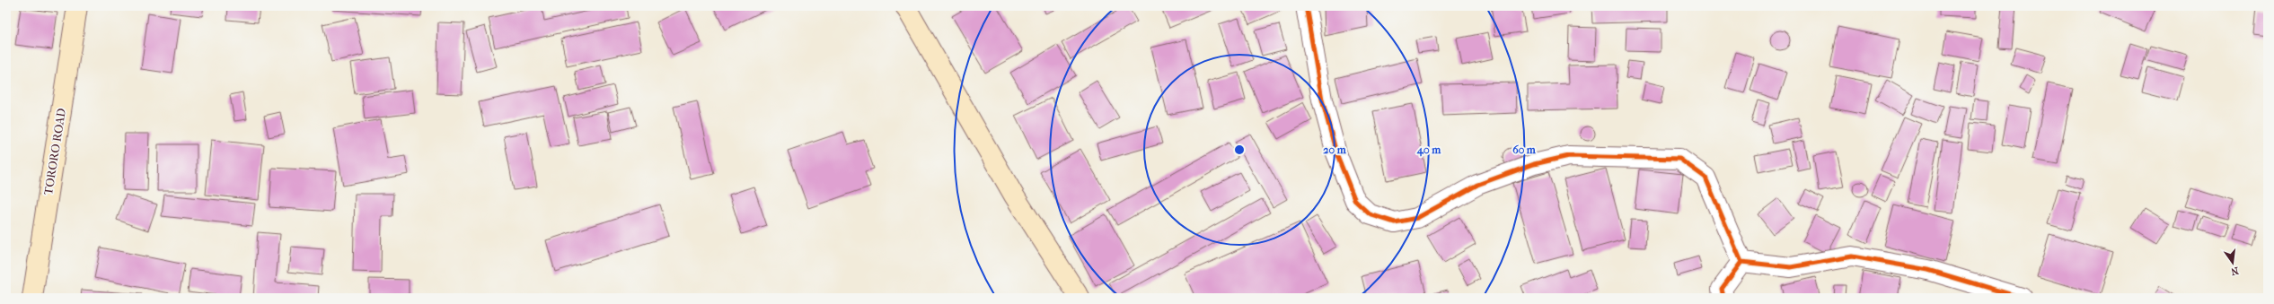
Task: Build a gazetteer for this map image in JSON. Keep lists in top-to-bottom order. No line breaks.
{"streets":{"main road":["TORORO ROAD"]},"north":"bottom","rings":["20 m","40 m","60 m"]}
